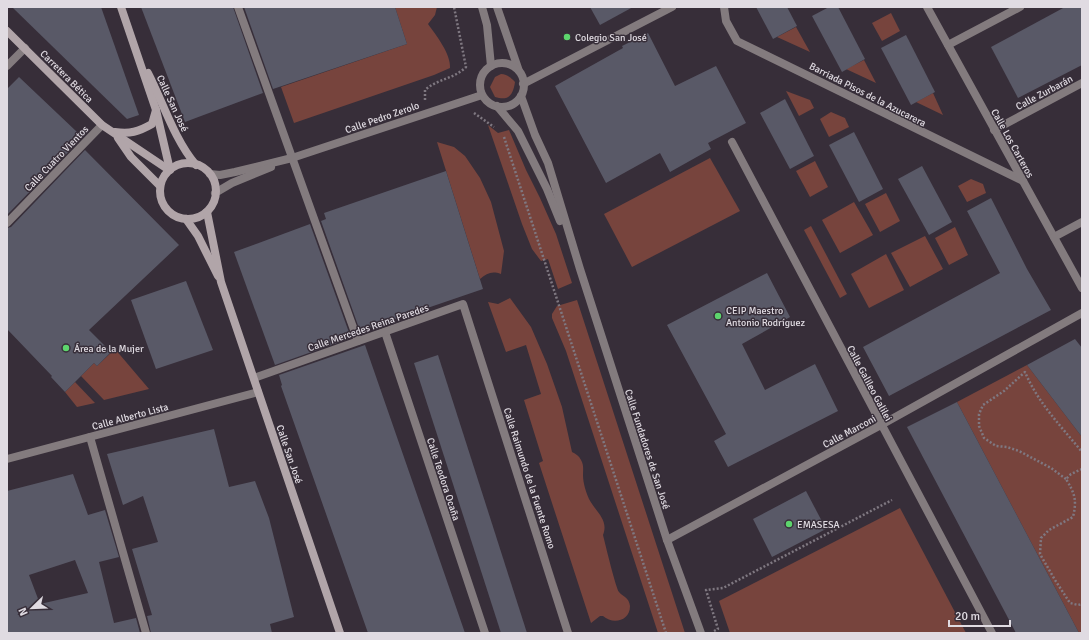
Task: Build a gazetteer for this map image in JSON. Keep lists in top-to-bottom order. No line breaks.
{"streets":{"main road":["Carretera Bética","Calle San José"],"street":["Calle Zurbarán","Barriada Pisos de la Azucarera","Calle Pedro Zerolo","Calle Los Carteros","Calle Cuatro Vientos","Calle Mercedes Reina Paredes","Calle Galileo Galilei","Calle Alberto Lista","Calle Marconi","Calle Fundadores de San José","Calle Raimundo de la Fuente Romo","Calle Teodora Ocaña"]},"crossings":[["Carretera Bética","Calle San José"],["Carretera Bética","Calle Pedro Zerolo"],["Carretera Bética","Calle Cuatro Vientos"],["Calle Zurbarán","Calle Los Carteros"],["Barriada Pisos de la Azucarera","Calle Los Carteros"],["Calle San José","Calle Pedro Zerolo"],["Calle San José","Calle Mercedes Reina Paredes"],["Calle San José","Calle Alberto Lista"],["Calle Pedro Zerolo","Calle Fundadores de San José"],["Calle Mercedes Reina Paredes","Calle Raimundo de la Fuente Romo"],["Calle Mercedes Reina Paredes","Calle Teodora Ocaña"],["Calle Galileo Galilei","Calle Marconi"],["Calle Marconi","Calle Fundadores de San José"]],"places":["Colegio San José","CEIP Maestro Antonio Rodríguez","Área de la Mujer","EMASESA"],"scale_bar":"20 m","north":"bottom left"}
